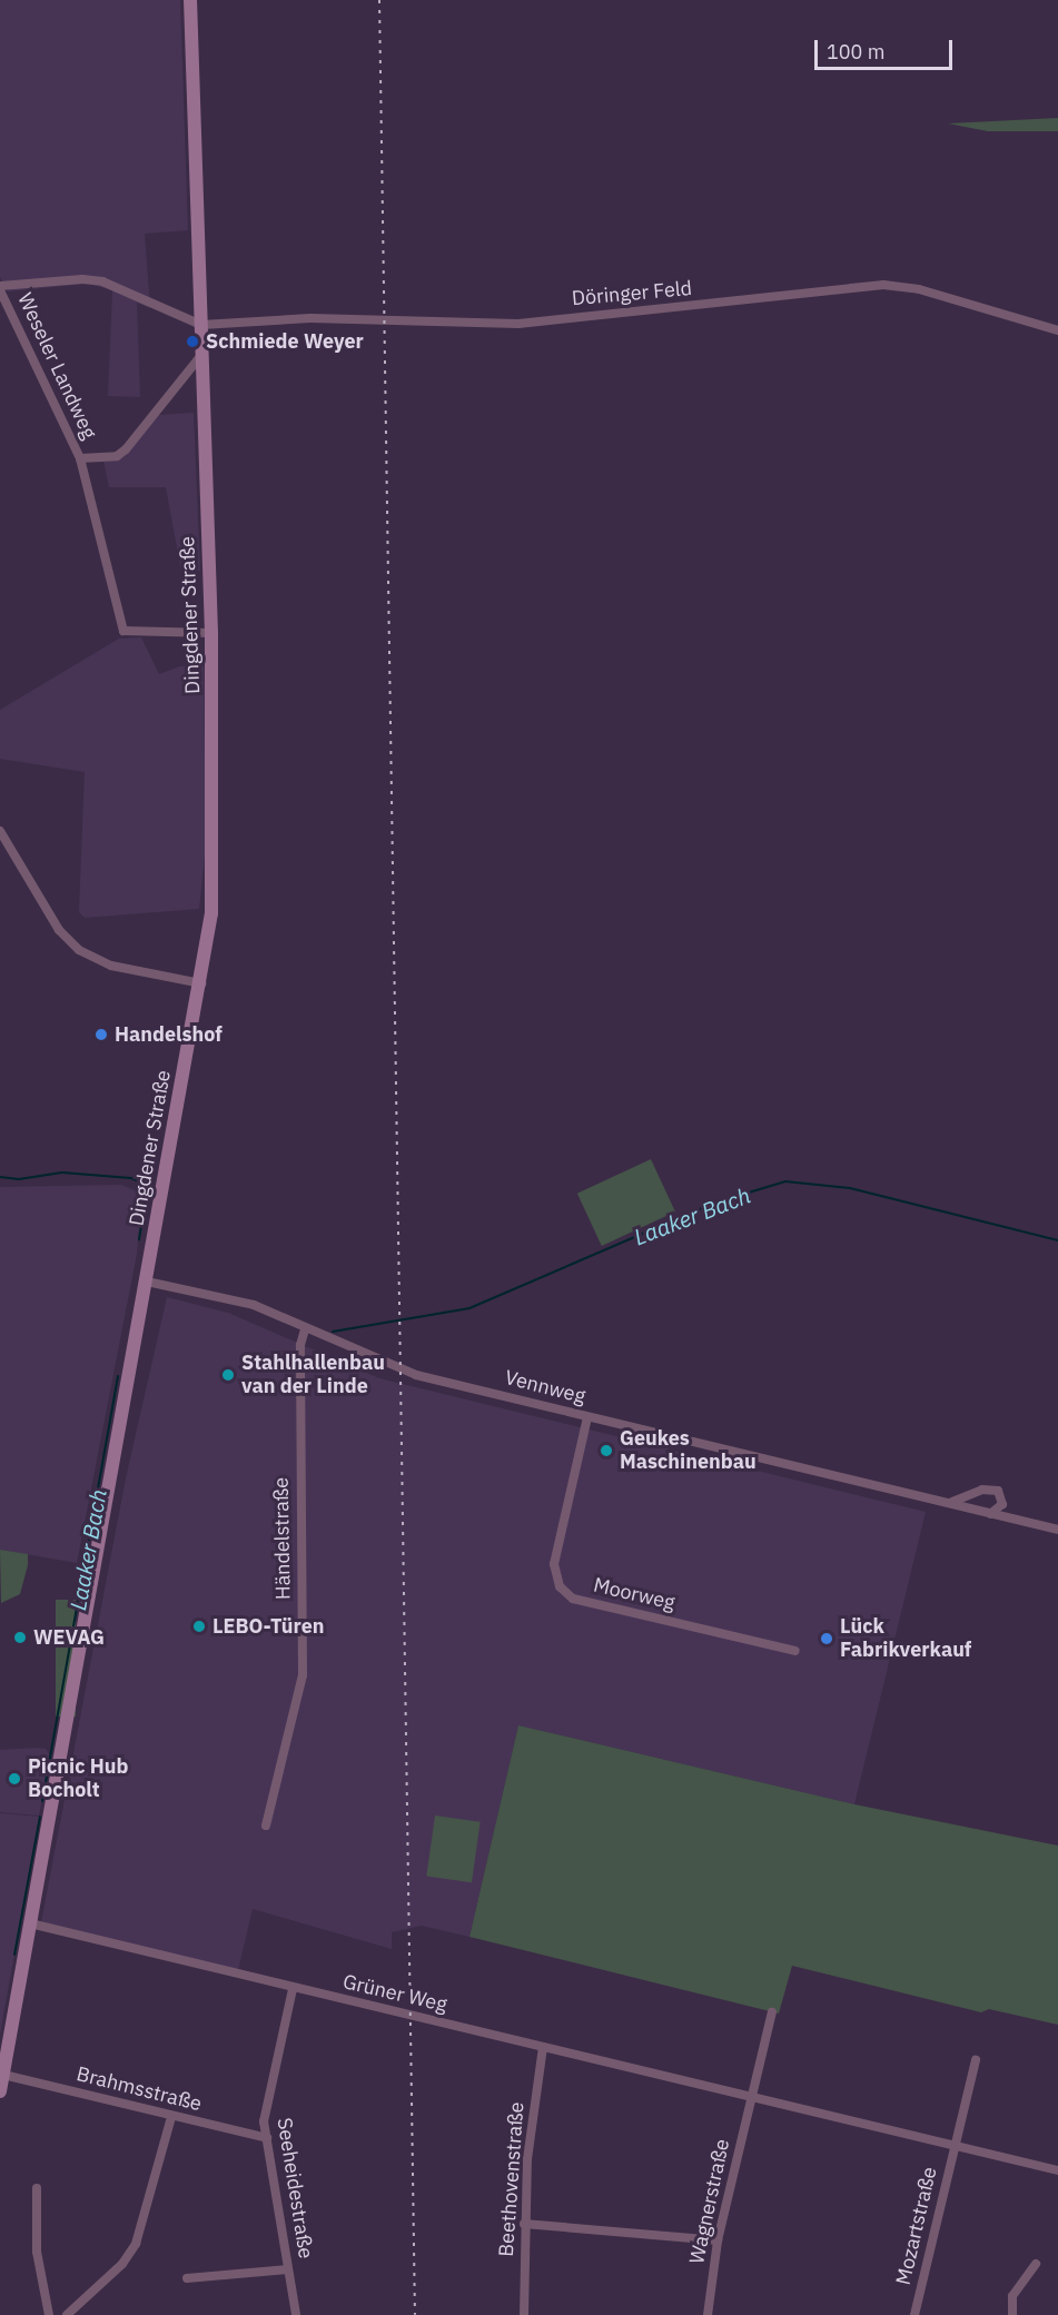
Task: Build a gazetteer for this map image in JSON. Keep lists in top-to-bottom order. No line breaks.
{"streets":{"main road":["Dingdener Straße"],"street":["Döringer Feld","Weseler Landweg","Vennweg","Händelstraße","Moorweg","Grüner Weg","Brahmsstraße","Beethovenstraße","Seeheidestraße","Wagnerstraße","Mozartstraße"]},"crossings":[["Döringer Feld","Weseler Landweg"],["Döringer Feld","Dingdener Straße"],["Weseler Landweg","Dingdener Straße"],["Dingdener Straße","Vennweg"],["Dingdener Straße","Grüner Weg"],["Dingdener Straße","Brahmsstraße"],["Vennweg","Händelstraße"],["Vennweg","Moorweg"],["Grüner Weg","Beethovenstraße"],["Grüner Weg","Seeheidestraße"],["Grüner Weg","Wagnerstraße"],["Grüner Weg","Mozartstraße"],["Brahmsstraße","Seeheidestraße"]],"water":["Laaker Bach"],"places":["Schmiede Weyer","Handelshof","Stahlhallenbau van der Linde","Geukes Maschinenbau","LEBO-Türen","WEVAG","Lück Fabrikverkauf","Picnic Hub Bocholt"],"scale_bar":"100 m"}
